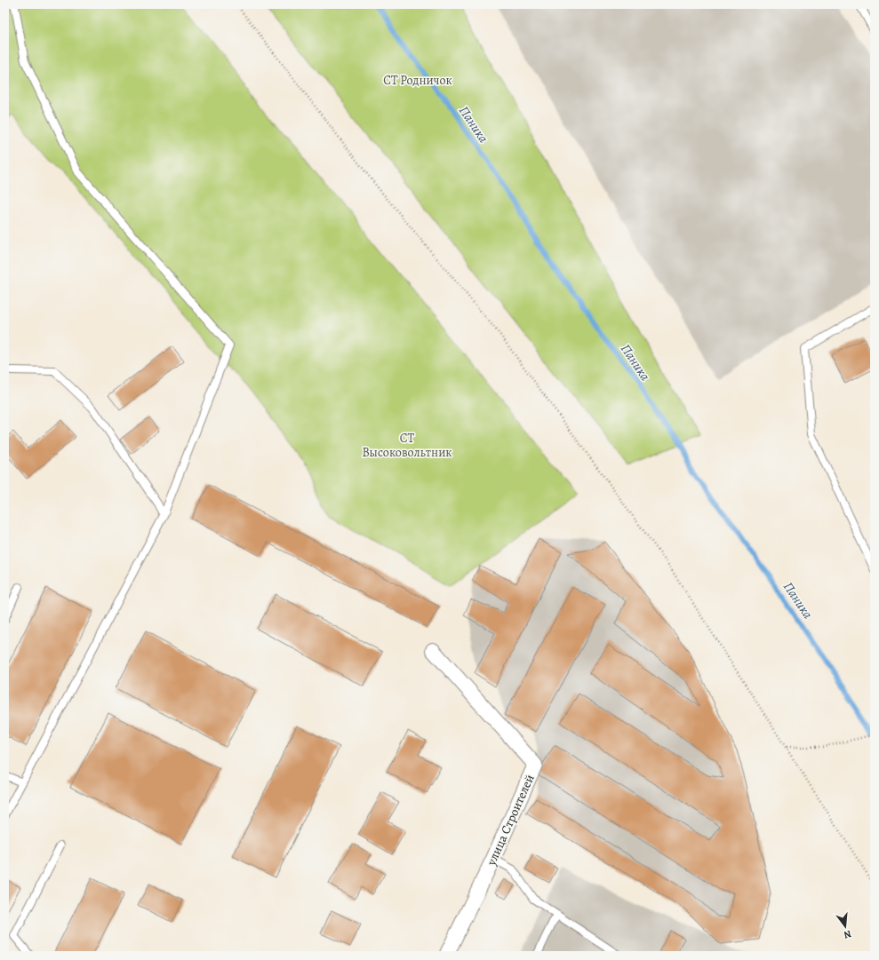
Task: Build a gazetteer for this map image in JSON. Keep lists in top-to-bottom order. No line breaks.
{"streets":{"street":["улица Строителей"]},"water":["Паника"],"parks":["СТ Родничок","СТ Высоковольтник"],"north":"bottom"}
